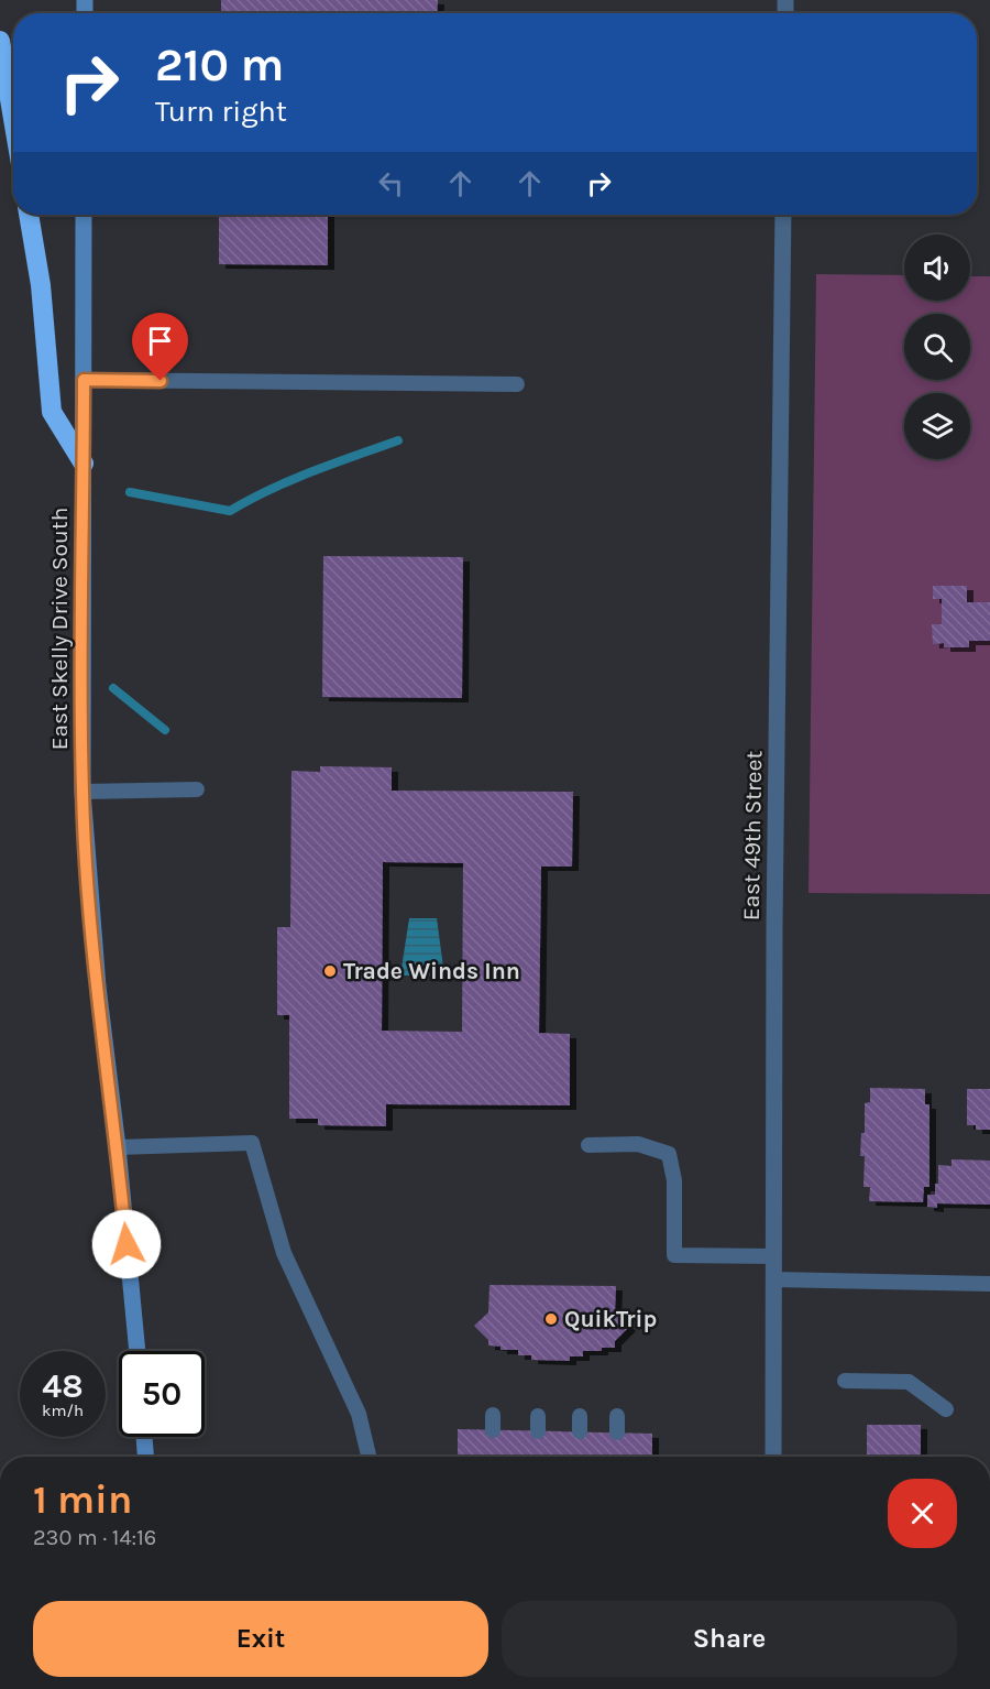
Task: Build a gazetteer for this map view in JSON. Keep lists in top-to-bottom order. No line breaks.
{"streets":{"main road":["East Skelly Drive South"],"street":["East 49th Street"]},"places":["Trade Winds Inn","QuikTrip"],"page":{"turn":["210 m","Turn right"],"speed":"48 km/h","limit":"50","heading":["1 min","230 m · 14:16"],"buttons":["Exit","Share"]}}
